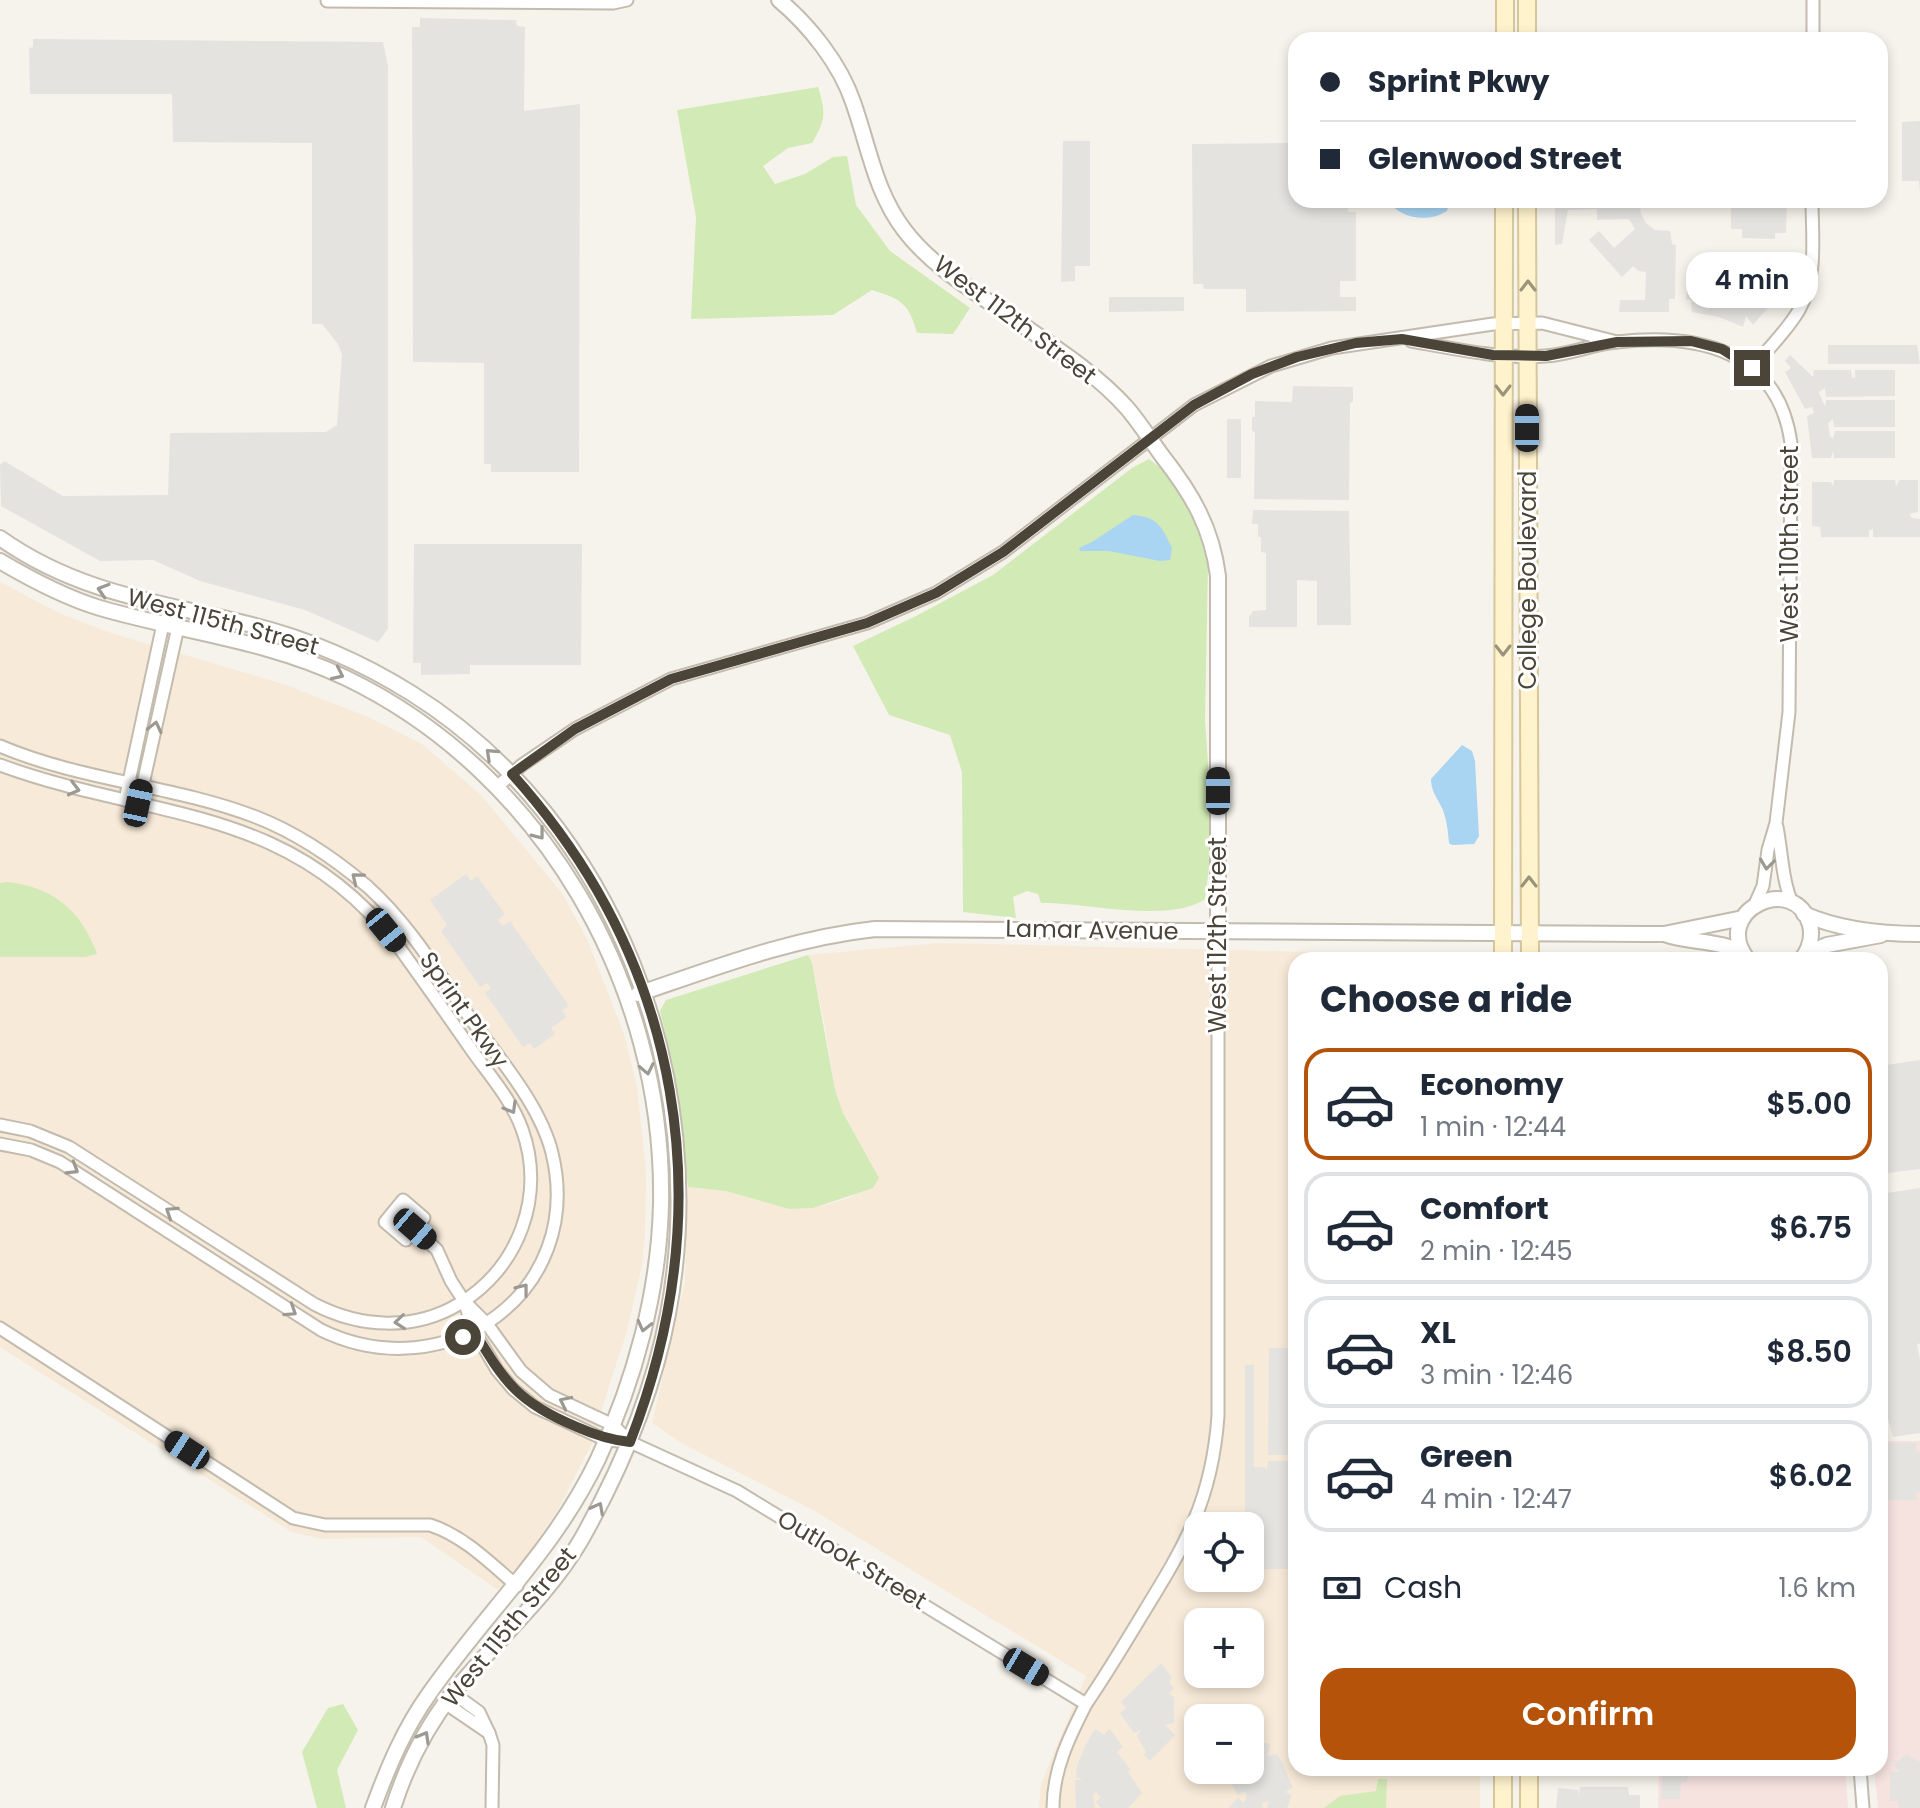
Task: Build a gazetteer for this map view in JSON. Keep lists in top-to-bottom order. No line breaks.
{"streets":{"main road":["College Boulevard"],"street":["West 112th Street","West 110th Street","West 115th Street","Lamar Avenue","Sprint Pkwy","Outlook Street"]},"crossings":[["West 112th Street","Lamar Avenue"],["West 112th Street","Outlook Street"],["College Boulevard","Lamar Avenue"],["West 115th Street","Lamar Avenue"],["West 115th Street","Outlook Street"]],"page":{"banner":["Sprint Pkwy","Glenwood Street"],"bubble":"4 min","heading":"Choose a ride","list":[{"name":"Economy","note":"1 min · 12:44","value":"$5.00"},{"name":"Comfort","note":"2 min · 12:45","value":"$6.75"},{"name":"XL","note":"3 min · 12:46","value":"$8.50"},{"name":"Green","note":"4 min · 12:47","value":"$6.02"}],"map_buttons":["+","−"],"pay":["Cash","1.6 km"],"buttons":"Confirm"}}
